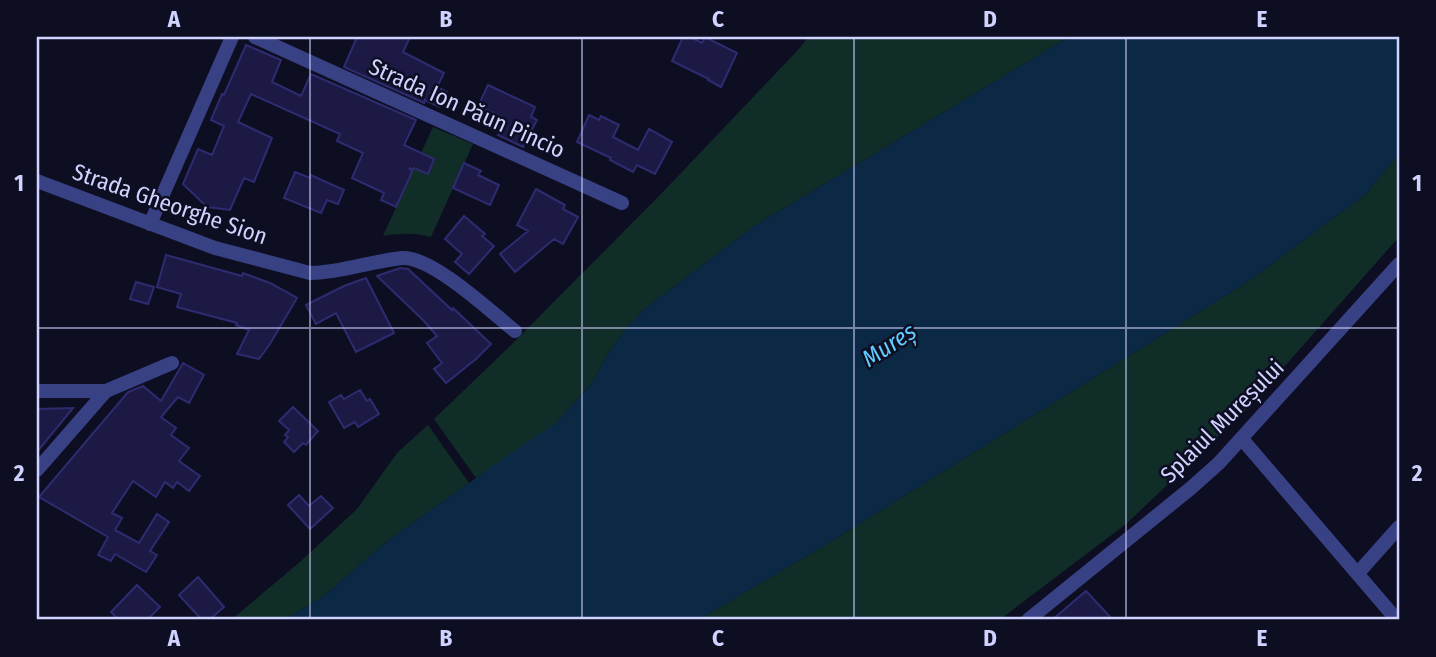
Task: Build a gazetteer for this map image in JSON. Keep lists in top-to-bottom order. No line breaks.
{"streets":{"street":["Strada Ion Păun Pincio","Strada Gheorghe Sion","Splaiul Mureșului"]},"water":["Mureș"],"grid":{"columns":["A","B","C","D","E"],"rows":["1","2"]}}
